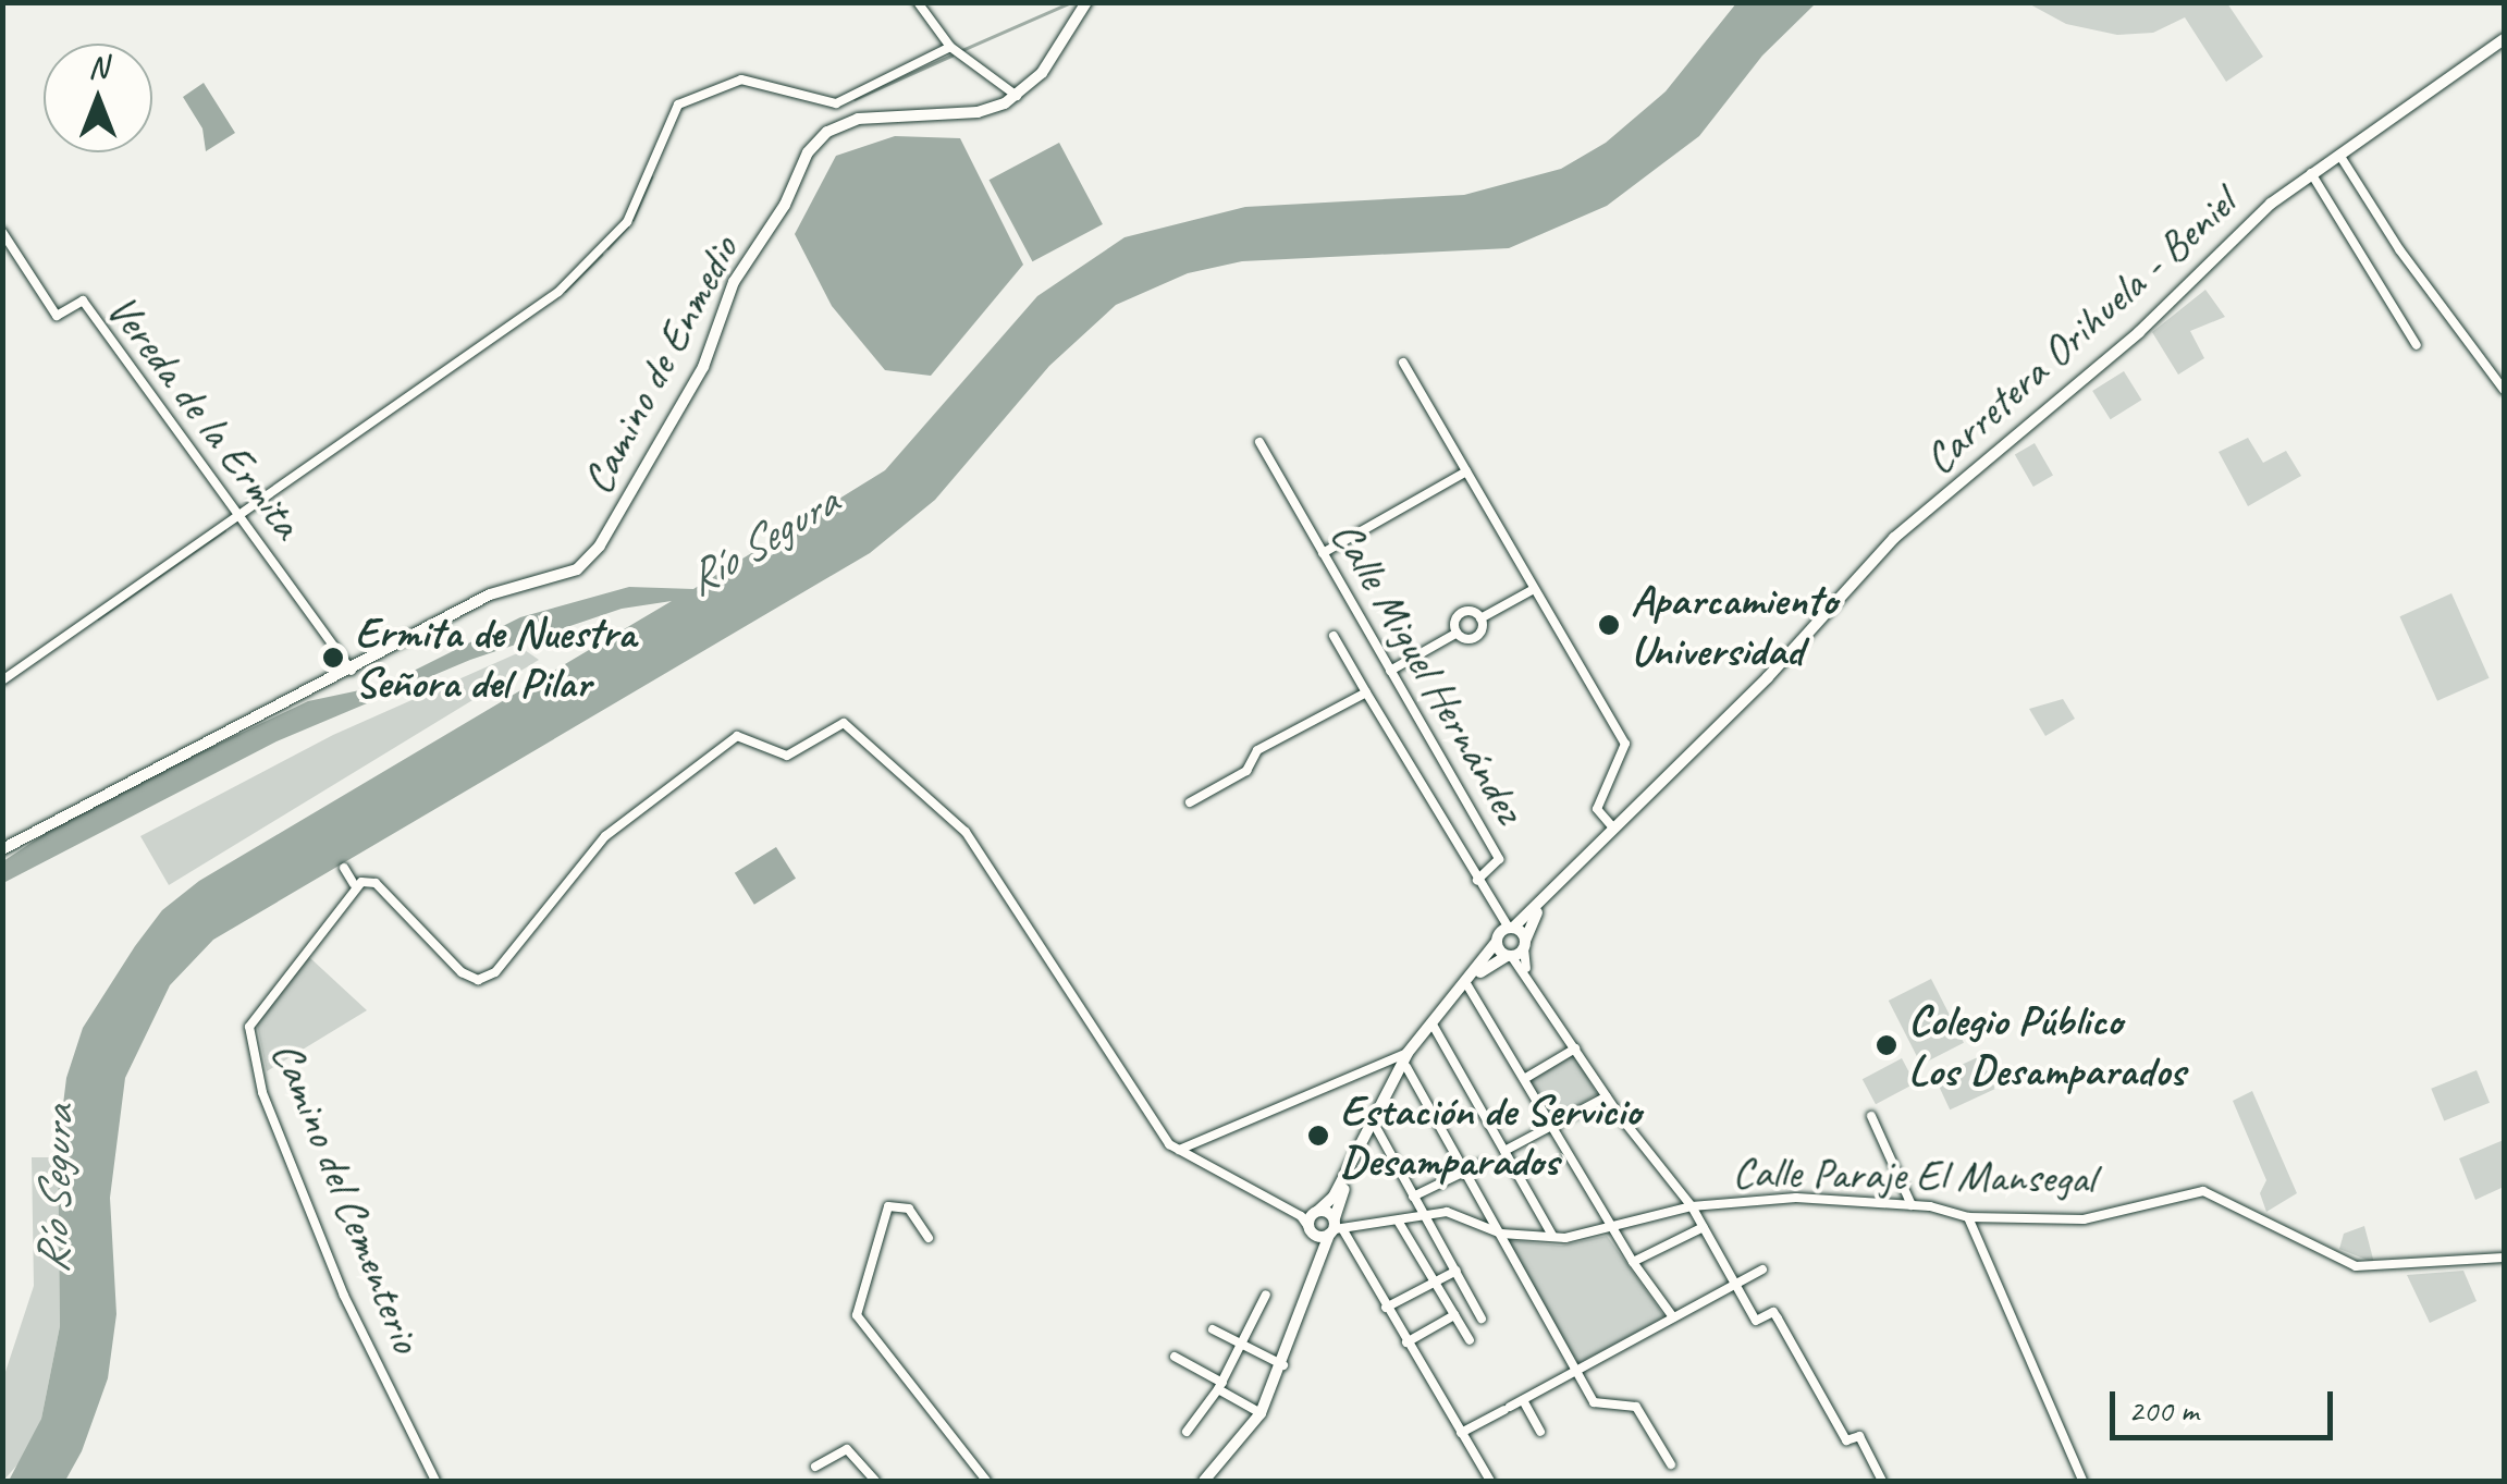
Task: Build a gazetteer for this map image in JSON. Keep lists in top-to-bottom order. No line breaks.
{"streets":{"main road":["Carretera Orihuela - Beniel","Camino de Enmedio"],"street":["Vereda de la Ermita","Calle Miguel Hernández","Calle Paraje El Mansegal","Camino del Cementerio"]},"crossings":[["Carretera Orihuela - Beniel","Calle Miguel Hernández"],["Camino de Enmedio","Vereda de la Ermita"]],"water":["Río Segura"],"places":["Aparcamiento Universidad","Ermita de Nuestra Señora del Pilar","Colegio Público Los Desamparados","Estación de Servicio Desamparados"],"scale_bar":"200 m","north":"top"}
